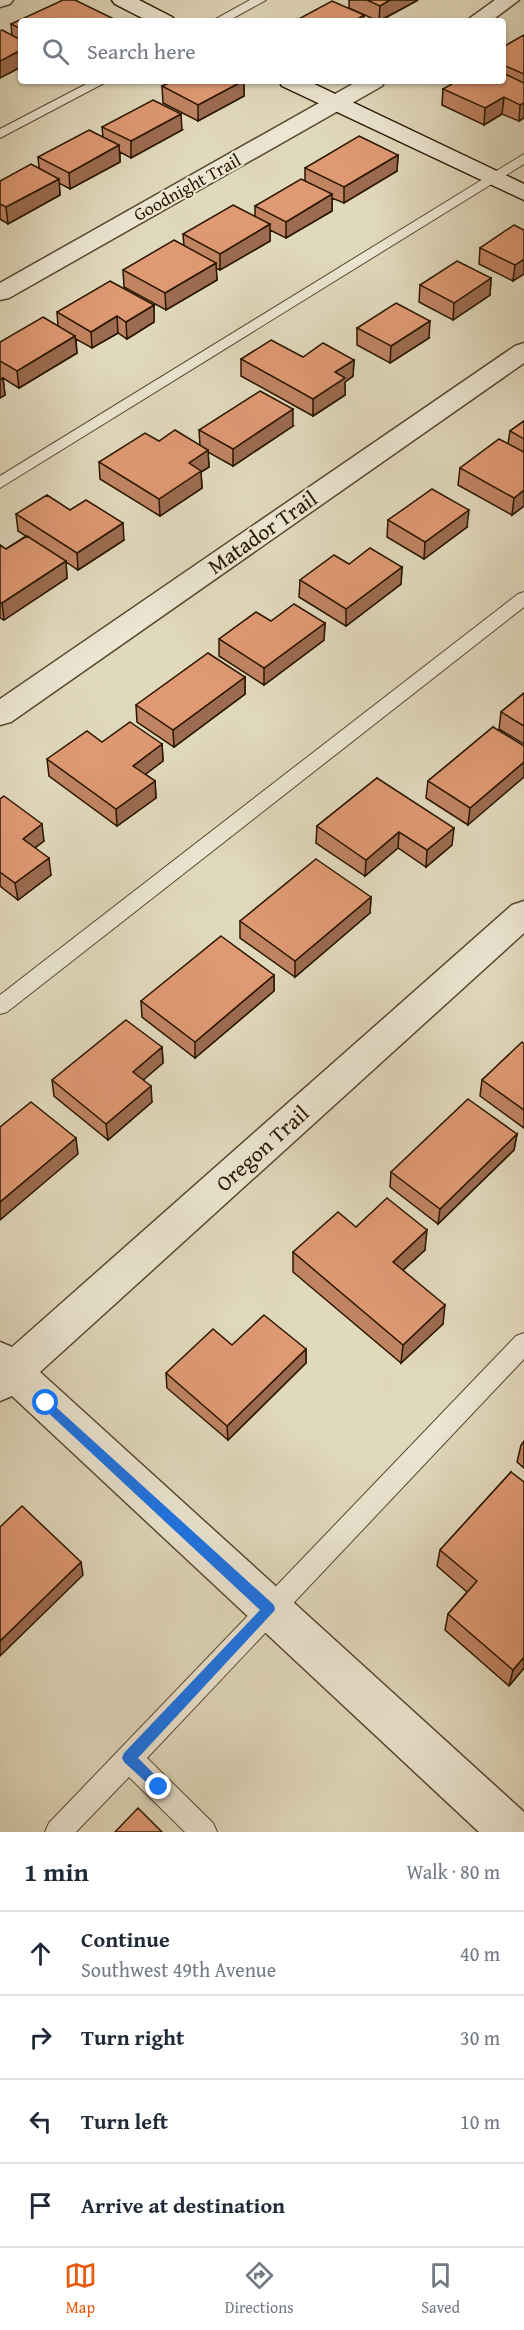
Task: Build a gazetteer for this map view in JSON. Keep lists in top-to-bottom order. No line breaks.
{"streets":{"street":["Goodnight Trail","Matador Trail","Oregon Trail"]},"page":{"search":"Search here","heading":["1 min","Walk · 80 m"],"list":[["Continue","Southwest 49th Avenue","40 m"],["Turn right","30 m"],["Turn left","10 m"],"Arrive at destination"],"nav":["Map","Directions","Saved"]}}
